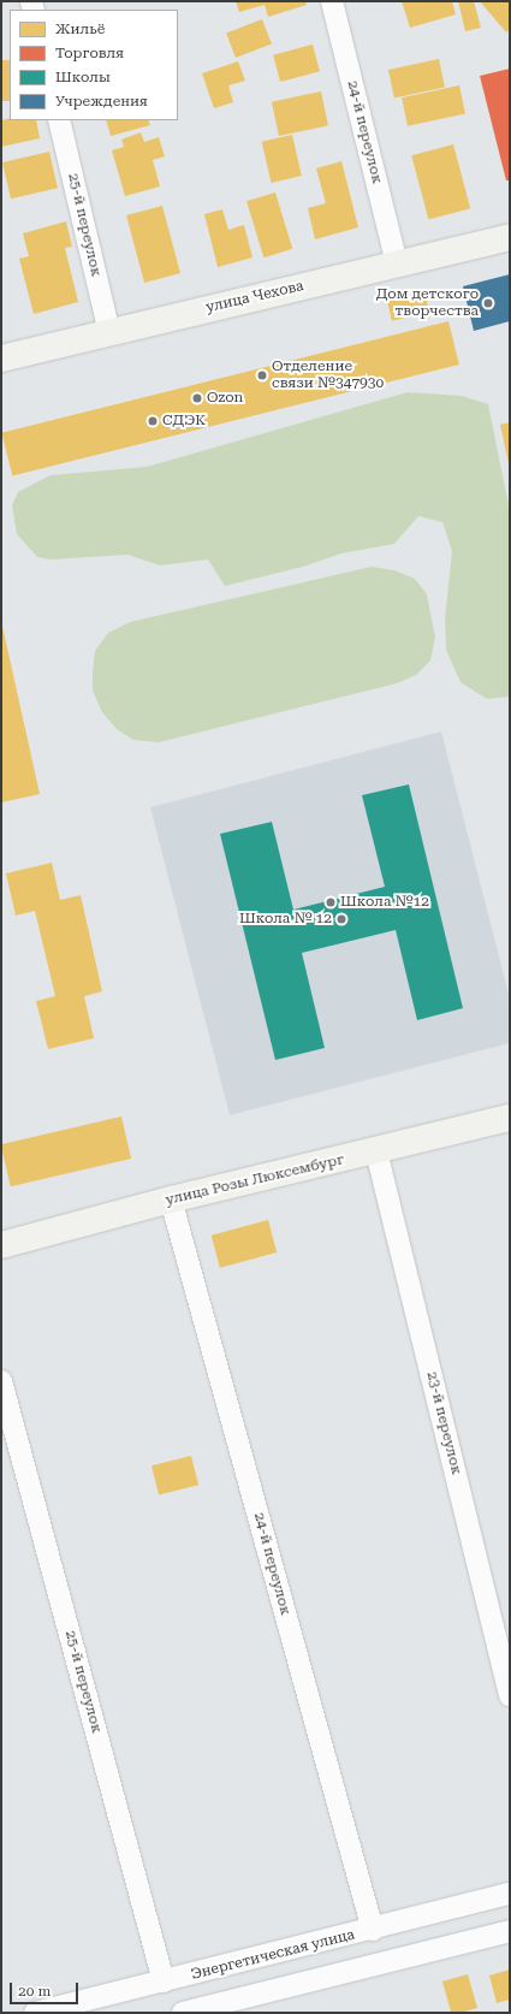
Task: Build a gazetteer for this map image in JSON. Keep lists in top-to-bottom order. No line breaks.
{"streets":{"street":["24-й переулок","25-й переулок","улица Чехова","улица Розы Люксембург","23-й переулок","Энергетическая улица"]},"crossings":[["24-й переулок","улица Чехова"],["24-й переулок","улица Розы Люксембург"],["24-й переулок","Энергетическая улица"],["25-й переулок","улица Чехова"],["25-й переулок","Энергетическая улица"],["улица Розы Люксембург","23-й переулок"]],"places":["Дом детского творчества","Отделение связи №347930","Ozon","СДЭК","Школа №12","Школа № 12"],"legend":["Жильё","Торговля","Школы","Учреждения"],"scale_bar":"20 m"}
